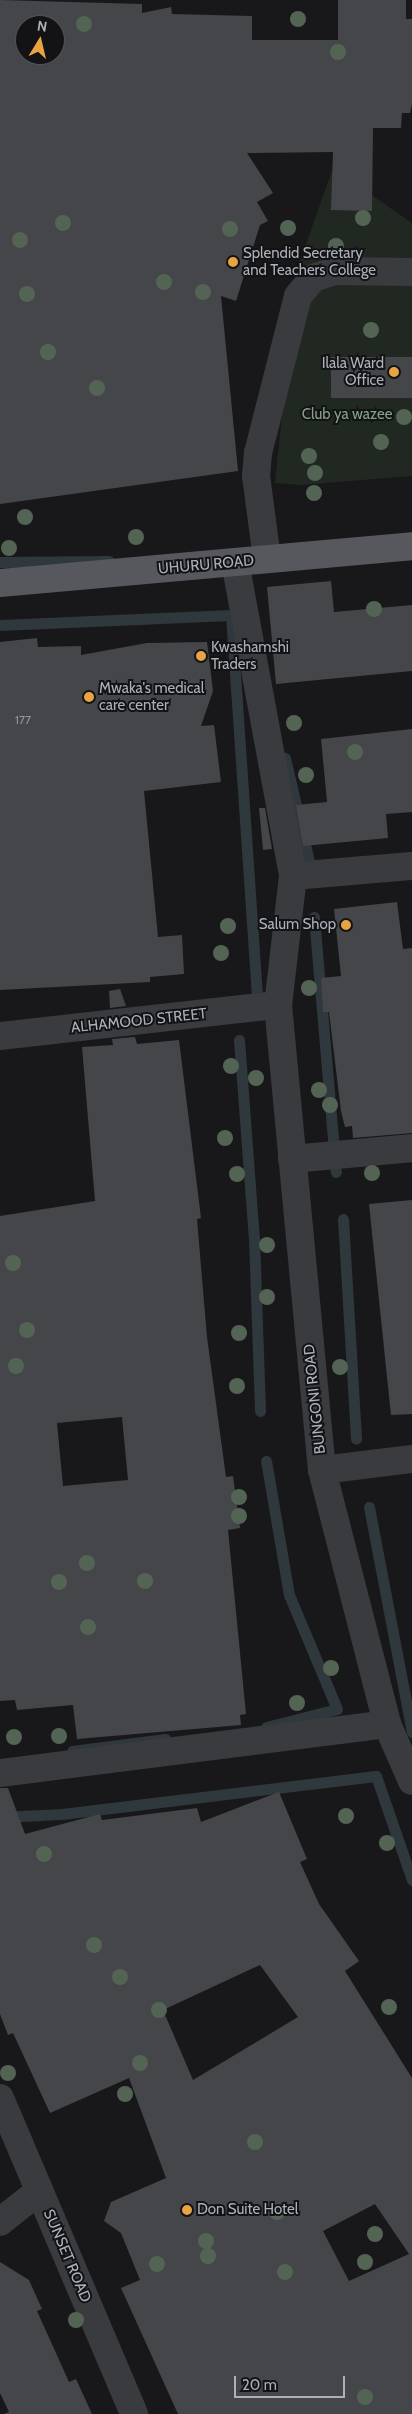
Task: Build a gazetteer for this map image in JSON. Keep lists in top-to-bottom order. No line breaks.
{"streets":{"main road":["UHURU ROAD"],"street":["ALHAMOOD STREET","BUNGONI ROAD","SUNSET ROAD"]},"crossings":[["UHURU ROAD","BUNGONI ROAD"],["ALHAMOOD STREET","BUNGONI ROAD"]],"parks":["Club ya wazee"],"places":["Splendid Secretary and Teachers College","Ilala Ward Office","Kwashamshi Traders","Mwaka's medical care center","Salum Shop","Don Suite Hotel"],"house_numbers":["177"],"scale_bar":"20 m","north":"top"}
